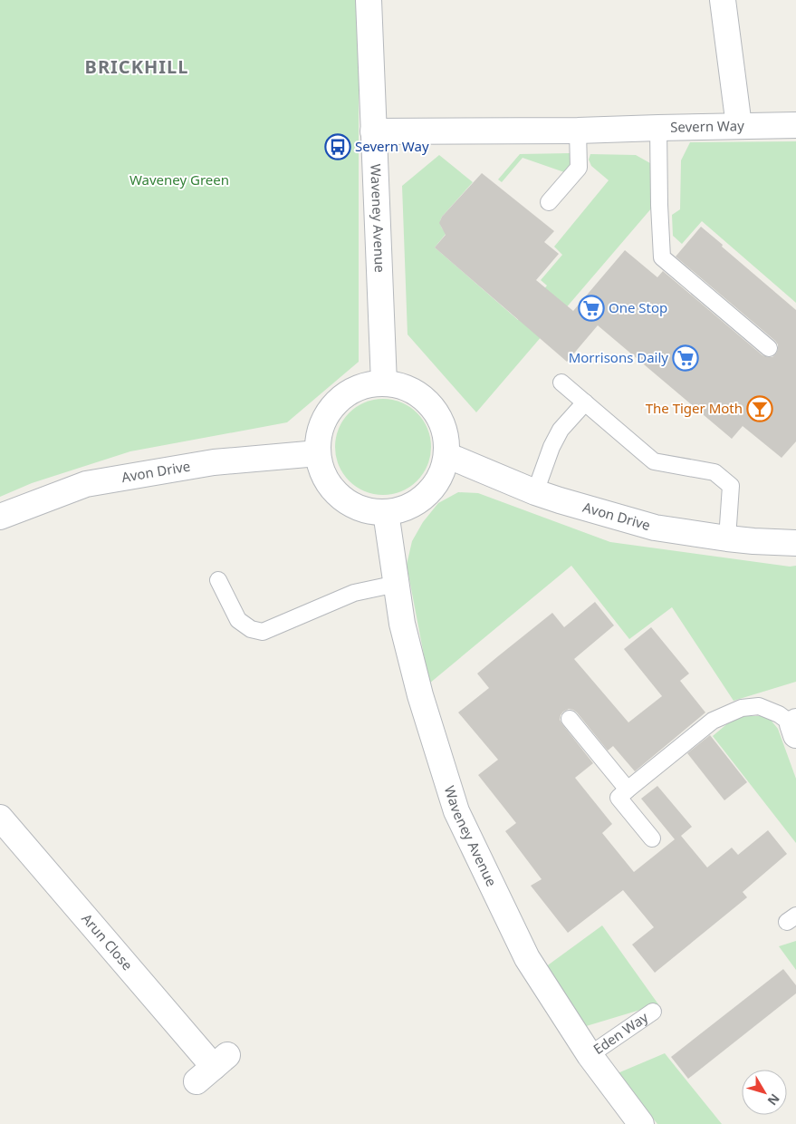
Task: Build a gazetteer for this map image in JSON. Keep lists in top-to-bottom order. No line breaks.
{"streets":{"street":["Severn Way","Waveney Avenue","Avon Drive","Arun Close"],"lane":["Eden Way"]},"crossings":[["Severn Way","Waveney Avenue"],["Waveney Avenue","Avon Drive"],["Waveney Avenue","Eden Way"]],"districts":["BRICKHILL"],"parks":["Waveney Green"],"places":{"bus stop":["Severn Way"],"supermarket":["One Stop","Morrisons Daily"],"bar":["The Tiger Moth"]},"north":"bottom right"}
